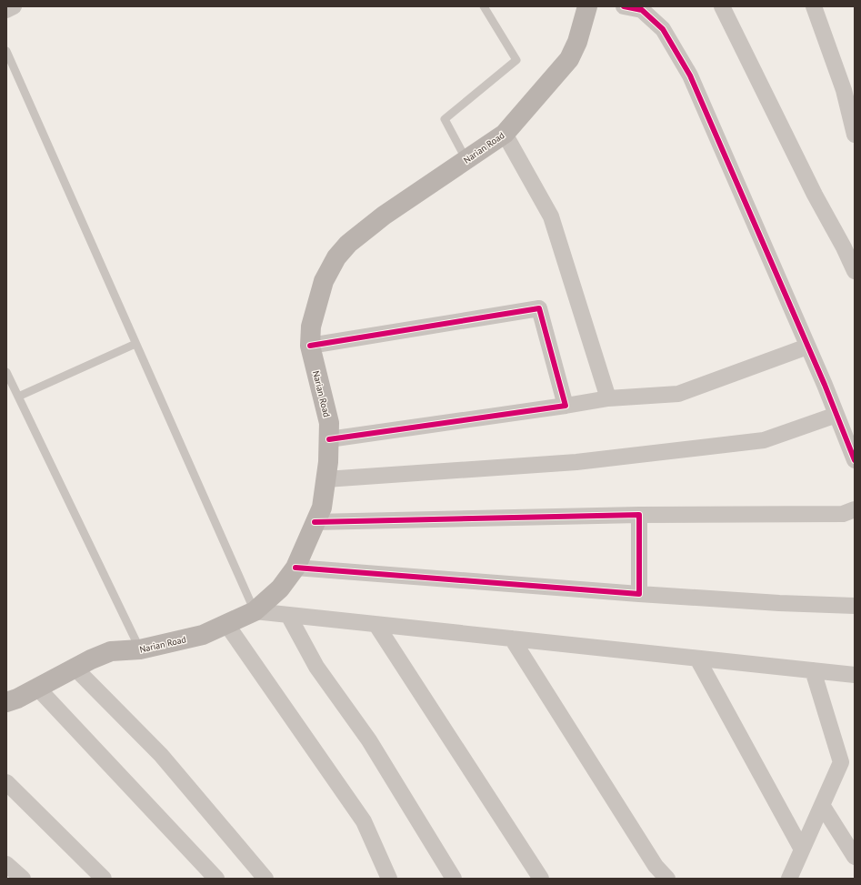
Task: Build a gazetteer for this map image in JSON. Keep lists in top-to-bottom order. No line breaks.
{"streets":{"main road":["Narian Road"]}}
